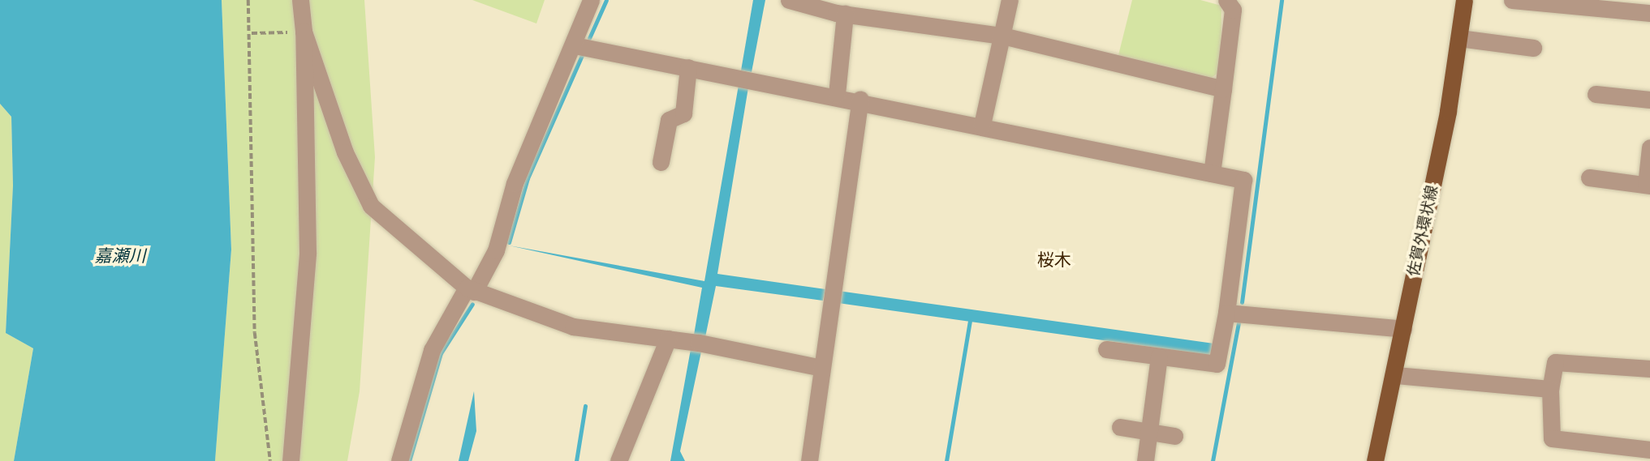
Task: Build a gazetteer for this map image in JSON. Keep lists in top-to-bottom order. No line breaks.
{"streets":{"main road":["佐賀外環状線"]},"districts":["桜木"],"water":["嘉瀬川"]}
